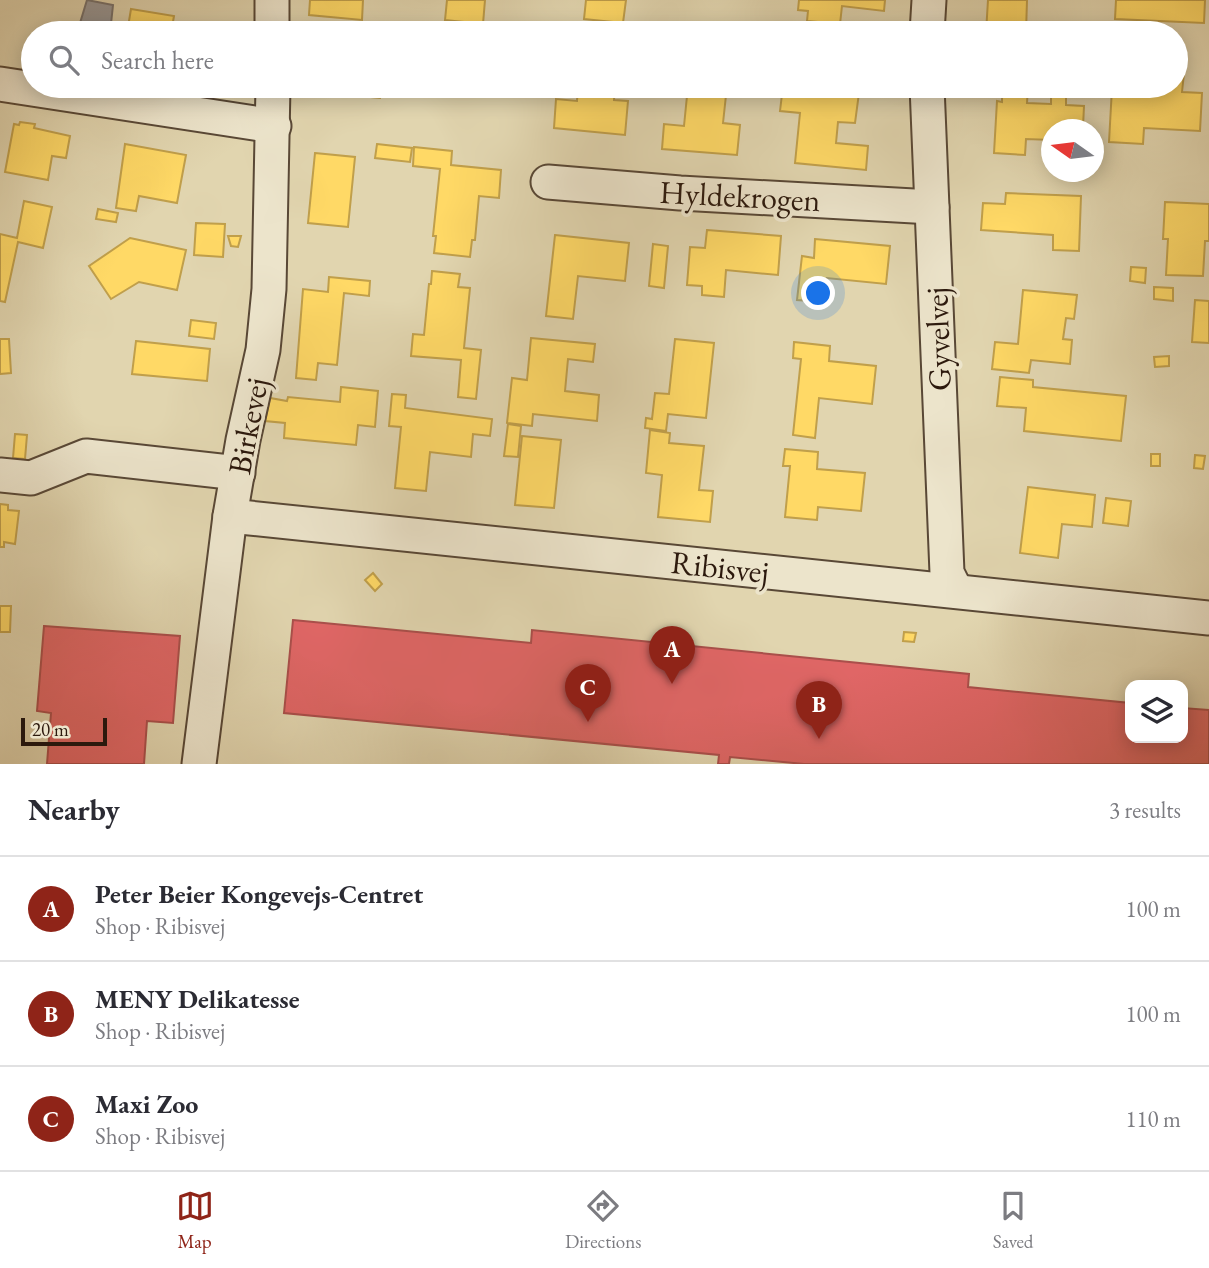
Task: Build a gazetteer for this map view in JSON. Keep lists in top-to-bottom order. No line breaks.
{"streets":{"street":["Hyldekrogen","Gyvelvej","Birkevej","Ribisvej"]},"crossings":[["Hyldekrogen","Gyvelvej"],["Gyvelvej","Ribisvej"],["Birkevej","Ribisvej"]],"scale_bar":"20 m","north":"left","page":{"search":"Search here","pins":["A","C","B"],"scale":"20 m","heading":["Nearby","3 results"],"list":[{"mark":"A","name":"Peter Beier Kongevejs-Centret","note":"Shop · Ribisvej","value":"100 m"},{"mark":"B","name":"MENY Delikatesse","note":"Shop · Ribisvej","value":"100 m"},{"mark":"C","name":"Maxi Zoo","note":"Shop · Ribisvej","value":"110 m"}],"nav":["Map","Directions","Saved"]}}
